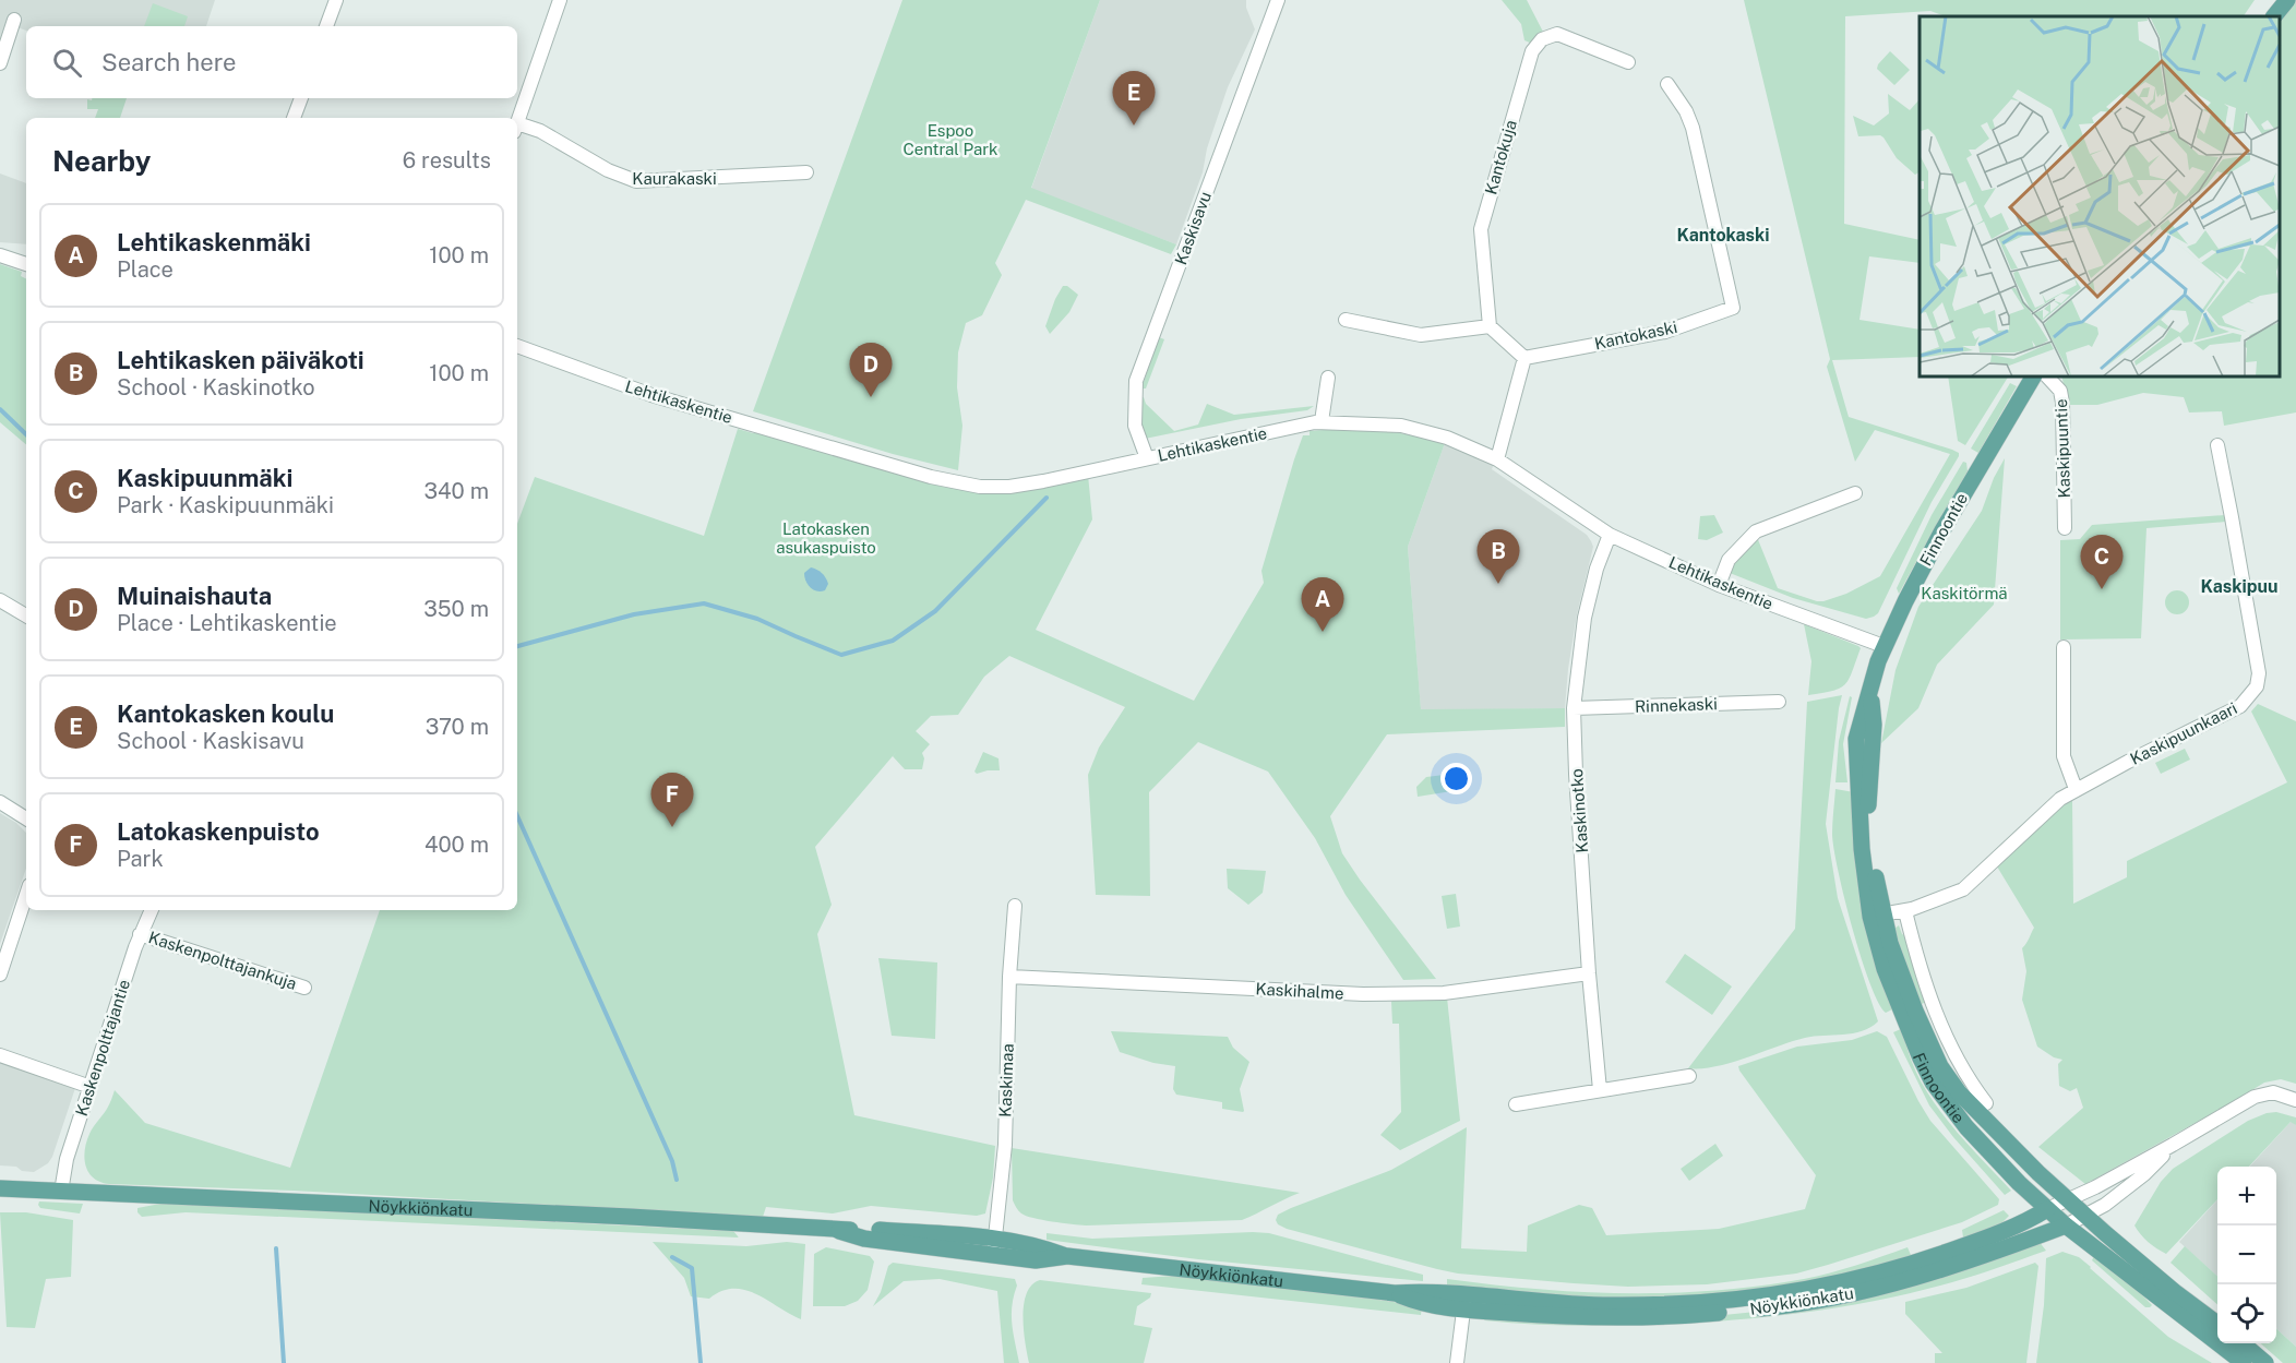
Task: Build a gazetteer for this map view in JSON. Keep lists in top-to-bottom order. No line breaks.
{"streets":{"main road":["Finnoontie","Nöykkiönkatu"],"street":["Kantokuja","Kaurakaski","Kaskisavu","Kantokaski","Lehtikaskentie","Kaskipuuntie","Rinnekaski","Kaskipuunkaari","Kaskinotko","Kaskenpolttajankuja","Kaskihalme","Kaskenpolttajantie","Kaskimaa"]},"crossings":[["Kaskisavu","Lehtikaskentie"],["Lehtikaskentie","Finnoontie"],["Lehtikaskentie","Kaskinotko"],["Finnoontie","Kaskipuunkaari"],["Finnoontie","Nöykkiönkatu"],["Rinnekaski","Kaskinotko"],["Kaskinotko","Kaskihalme"],["Kaskenpolttajankuja","Kaskenpolttajantie"],["Kaskihalme","Kaskimaa"],["Kaskenpolttajantie","Nöykkiönkatu"],["Kaskimaa","Nöykkiönkatu"]],"districts":["Kantokaski","Kaskipuu"],"parks":["Espoo Central Park","Latokasken asukaspuisto","Kaskitörmä"],"page":{"search":"Search here","pins":["E","D","B","C","A","F"],"heading":["Nearby","6 results"],"list":[{"mark":"A","name":"Lehtikaskenmäki","note":"Place","value":"100 m"},{"mark":"B","name":"Lehtikasken päiväkoti","note":"School · Kaskinotko","value":"100 m"},{"mark":"C","name":"Kaskipuunmäki","note":"Park · Kaskipuunmäki","value":"340 m"},{"mark":"D","name":"Muinaishauta","note":"Place · Lehtikaskentie","value":"350 m"},{"mark":"E","name":"Kantokasken koulu","note":"School · Kaskisavu","value":"370 m"},{"mark":"F","name":"Latokaskenpuisto","note":"Park","value":"400 m"}],"map_buttons":["+","−"]}}
